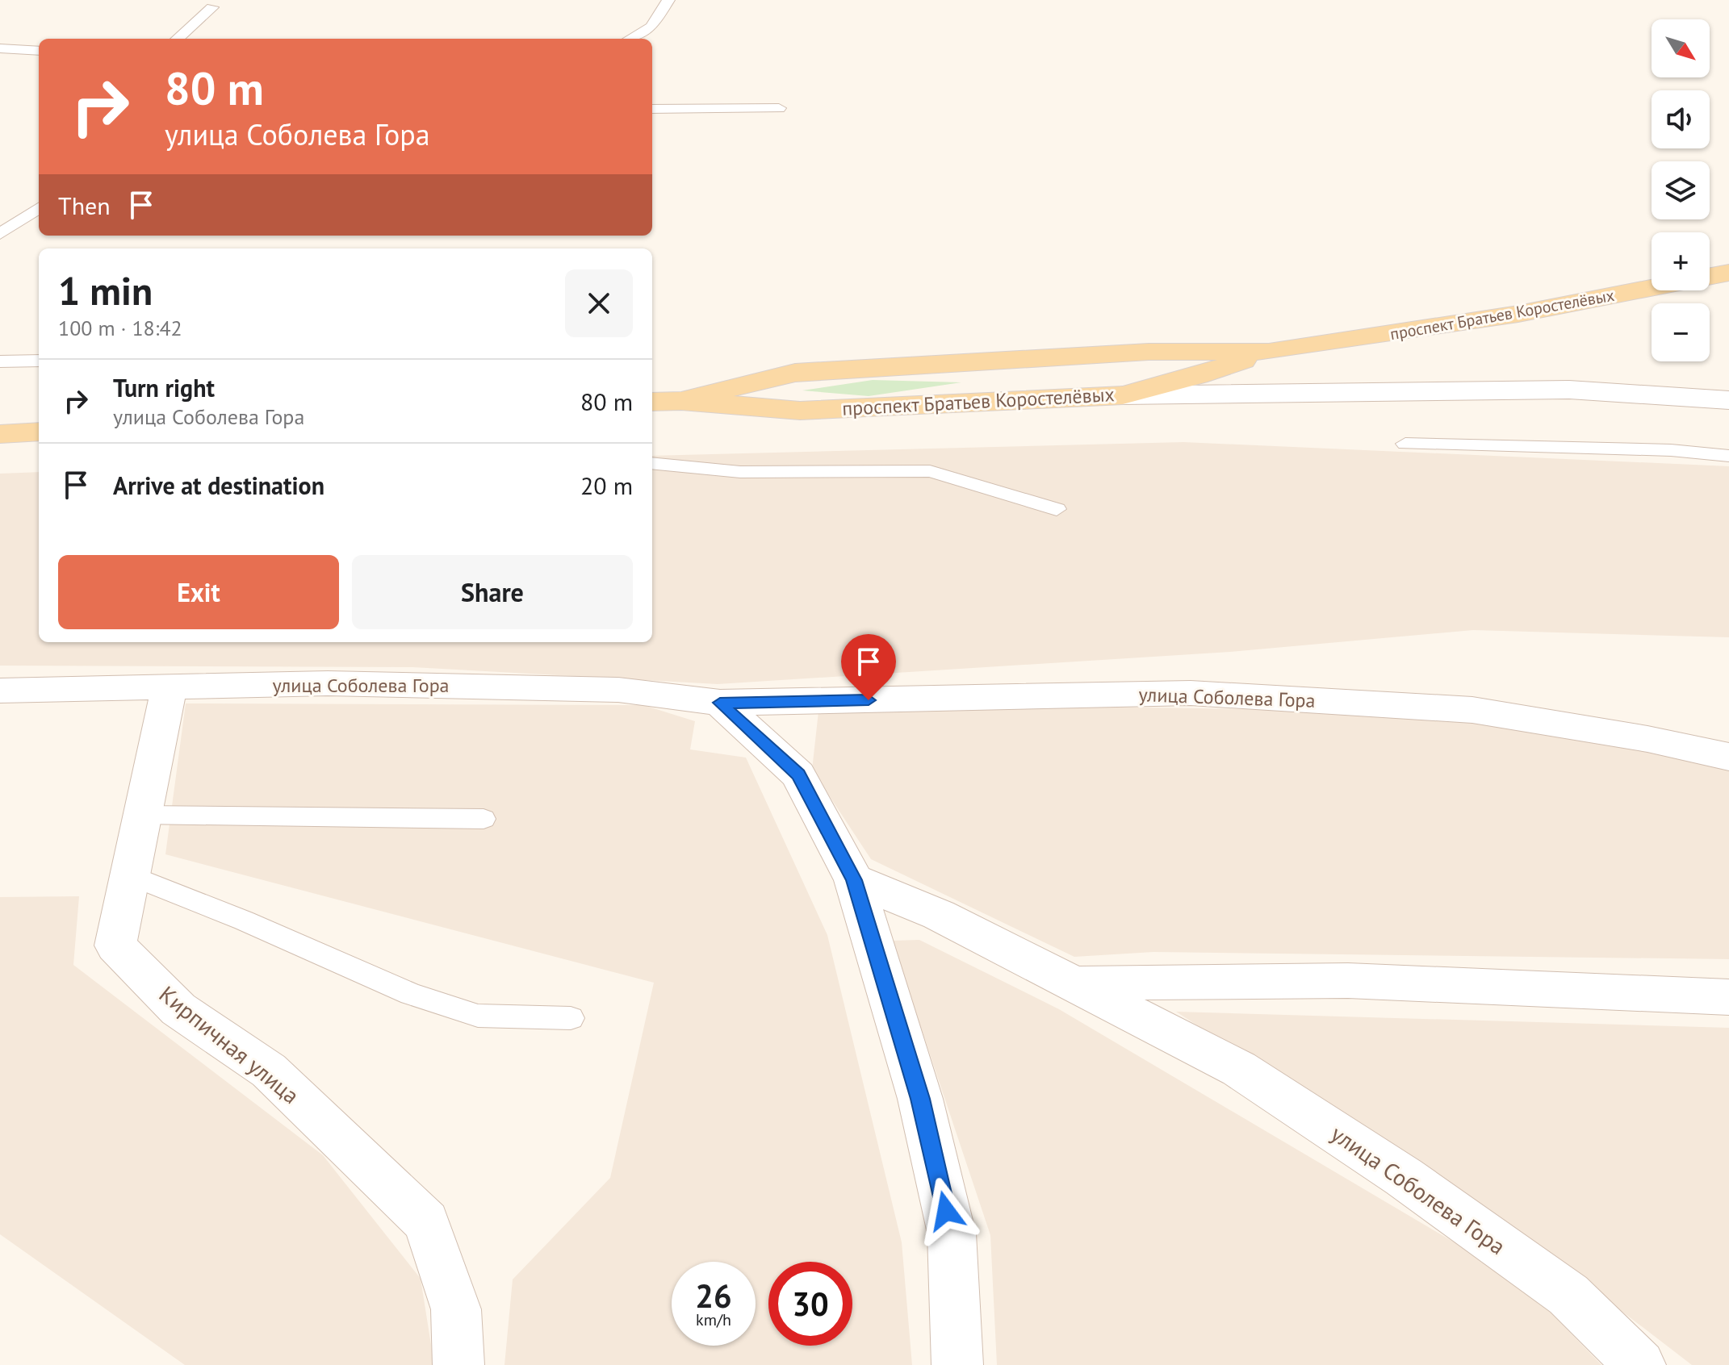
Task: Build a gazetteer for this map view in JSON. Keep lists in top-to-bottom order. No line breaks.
{"streets":{"main road":["проспект Братьев Коростелёвых"],"street":["улица Соболева Гора","Кирпичная улица"]},"crossings":[["улица Соболева Гора","Кирпичная улица"]],"north":"bottom right","page":{"map_buttons":["+","−"],"turn":["80 m","улица Соболева Гора"],"then":"Then","heading":["1 min","100 m · 18:42"],"list":[{"name":"Turn right","note":"улица Соболева Гора","value":"80 m"},{"name":"Arrive at destination","value":"20 m"}],"buttons":["Exit","Share"],"speed":"26 km/h","limit":"30"}}
